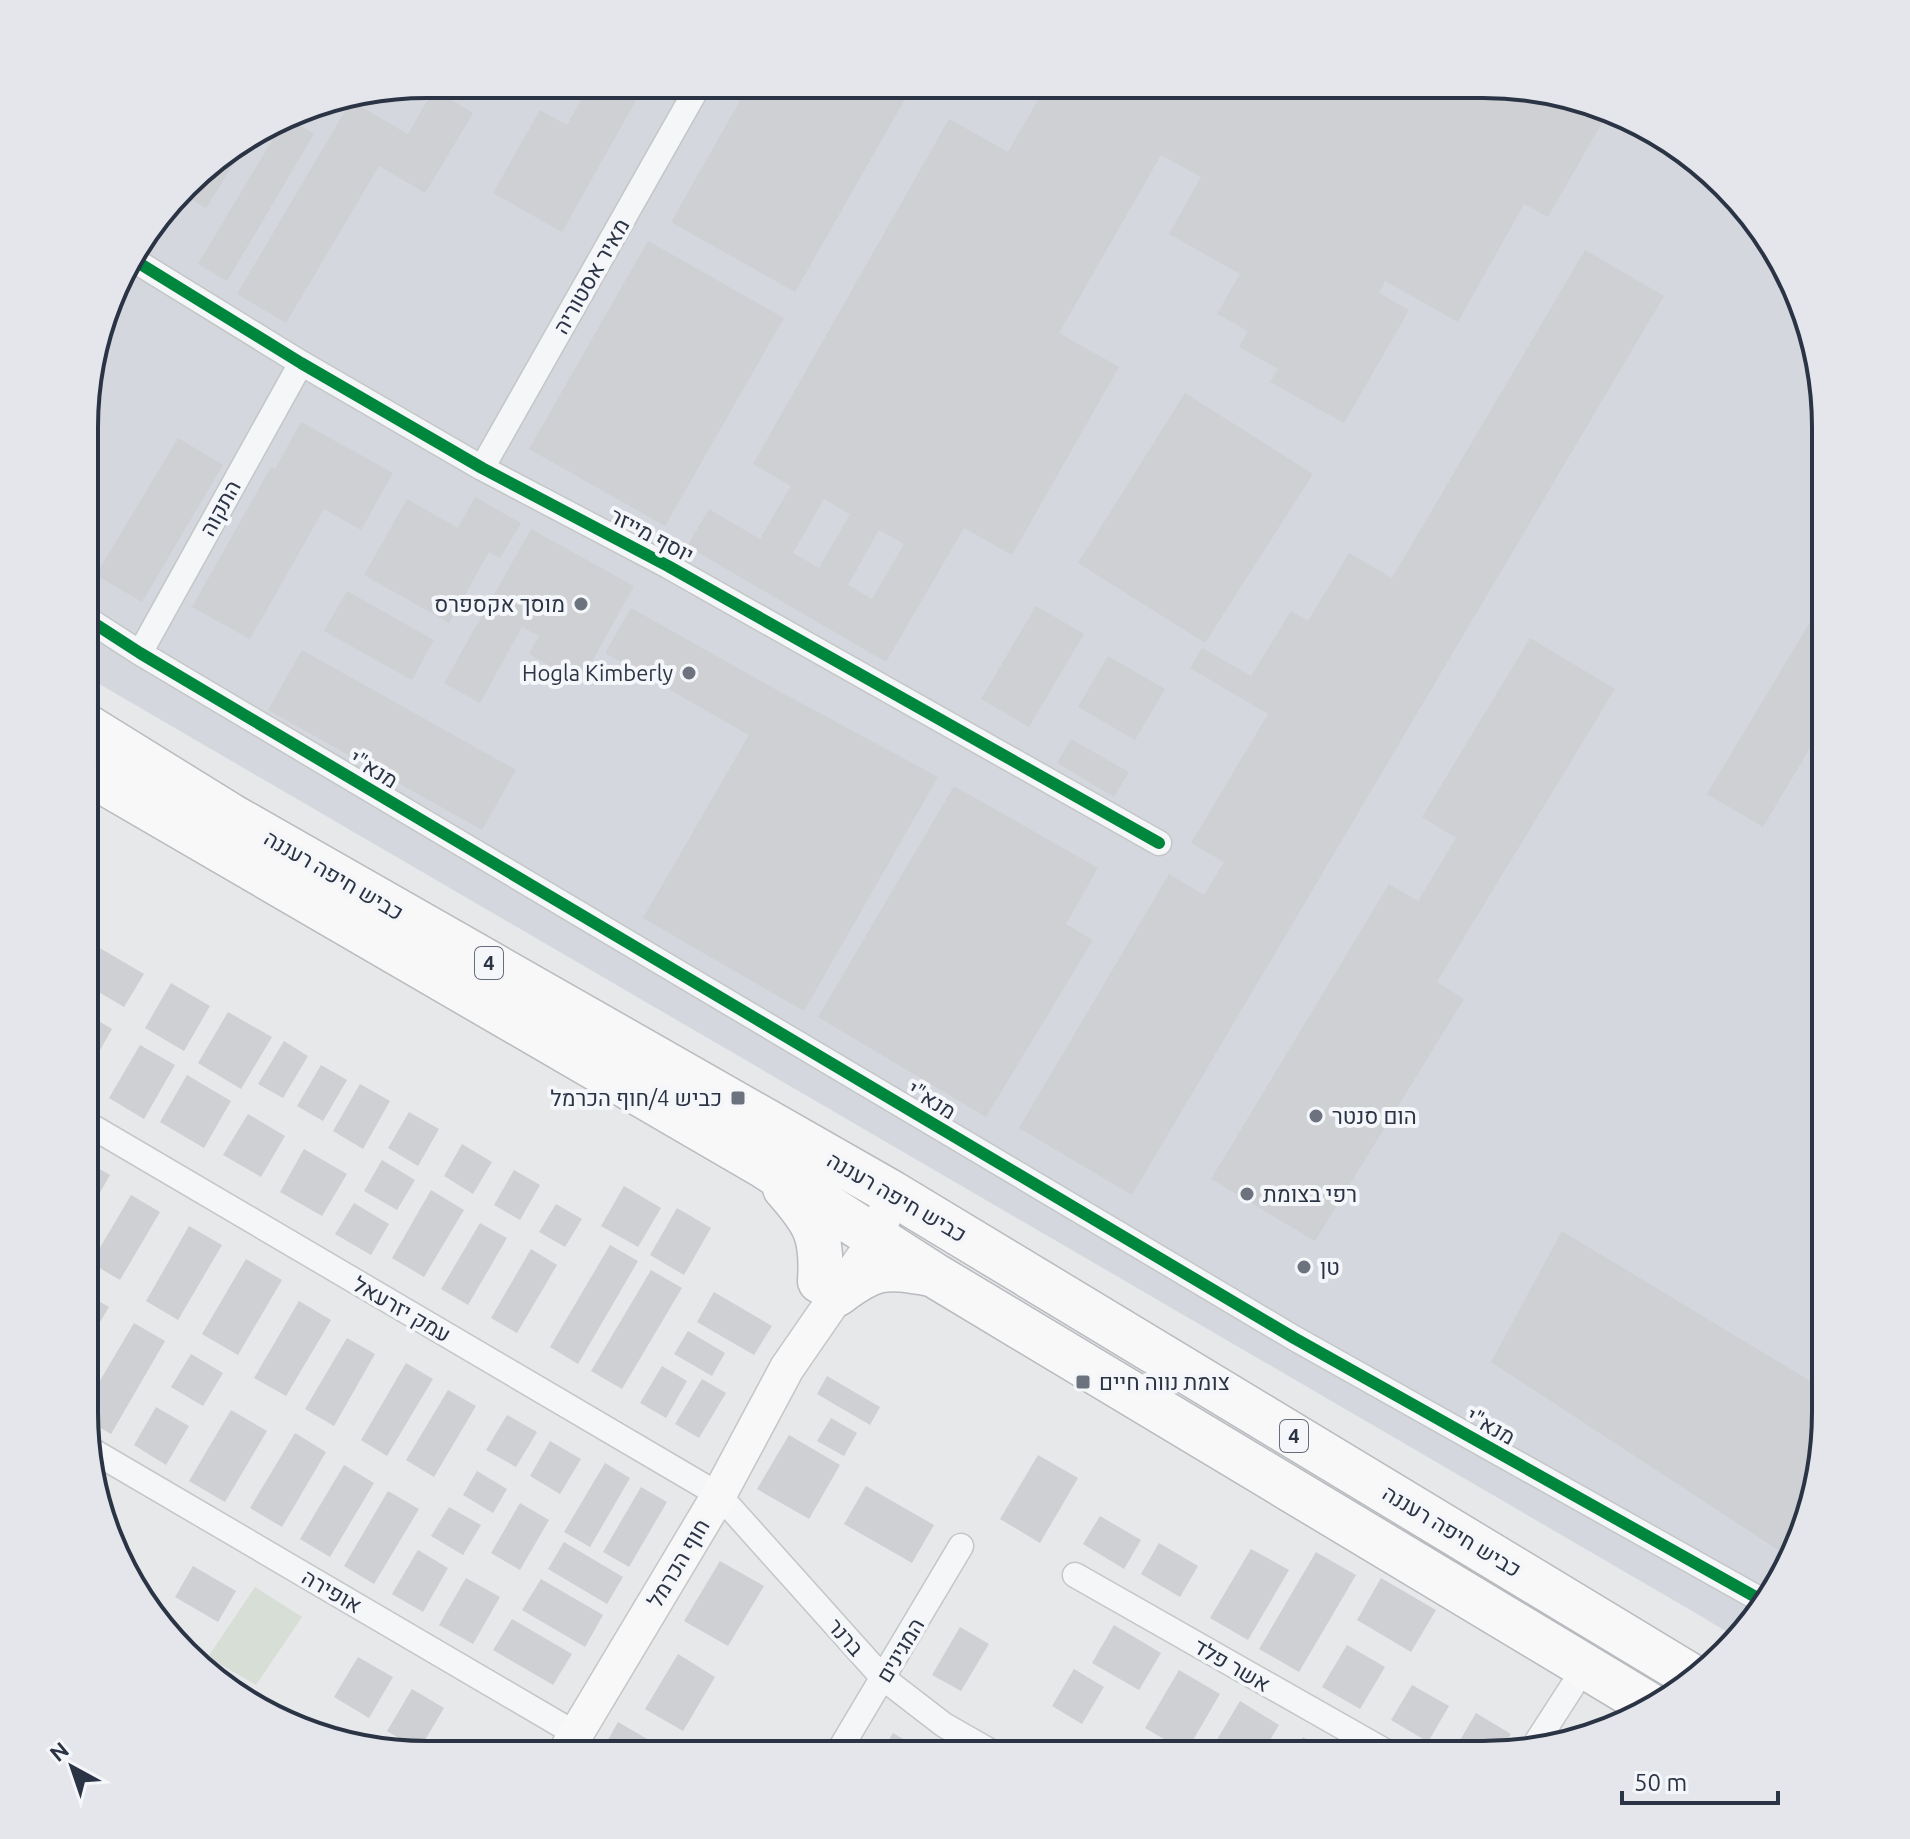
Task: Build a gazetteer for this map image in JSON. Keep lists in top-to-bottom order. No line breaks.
{"streets":{"highway":["כביש חיפה רעננה","4"],"street":["מאיר אסטוריה","התקוה","יוסף מייזר","מנא\"י","עמק יזרעאל","חוף הכרמל","אופירה","ברנר","המגינים","אשר פלד"]},"crossings":[["מאיר אסטוריה","יוסף מייזר"],["התקוה","יוסף מייזר"],["התקוה","מנא\"י"],["כביש חיפה רעננה","חוף הכרמל"],["עמק יזרעאל","חוף הכרמל"],["עמק יזרעאל","ברנר"],["חוף הכרמל","ברנר"],["ברנר","המגינים"]],"places":{"other":["מוסך אקספרס","Hogla Kimberly","הום סנטר","רפי בצומת","טן"],"transit":["כביש 4/חוף הכרמל","צומת נווה חיים"]},"scale_bar":"50 m","north":"top left"}
